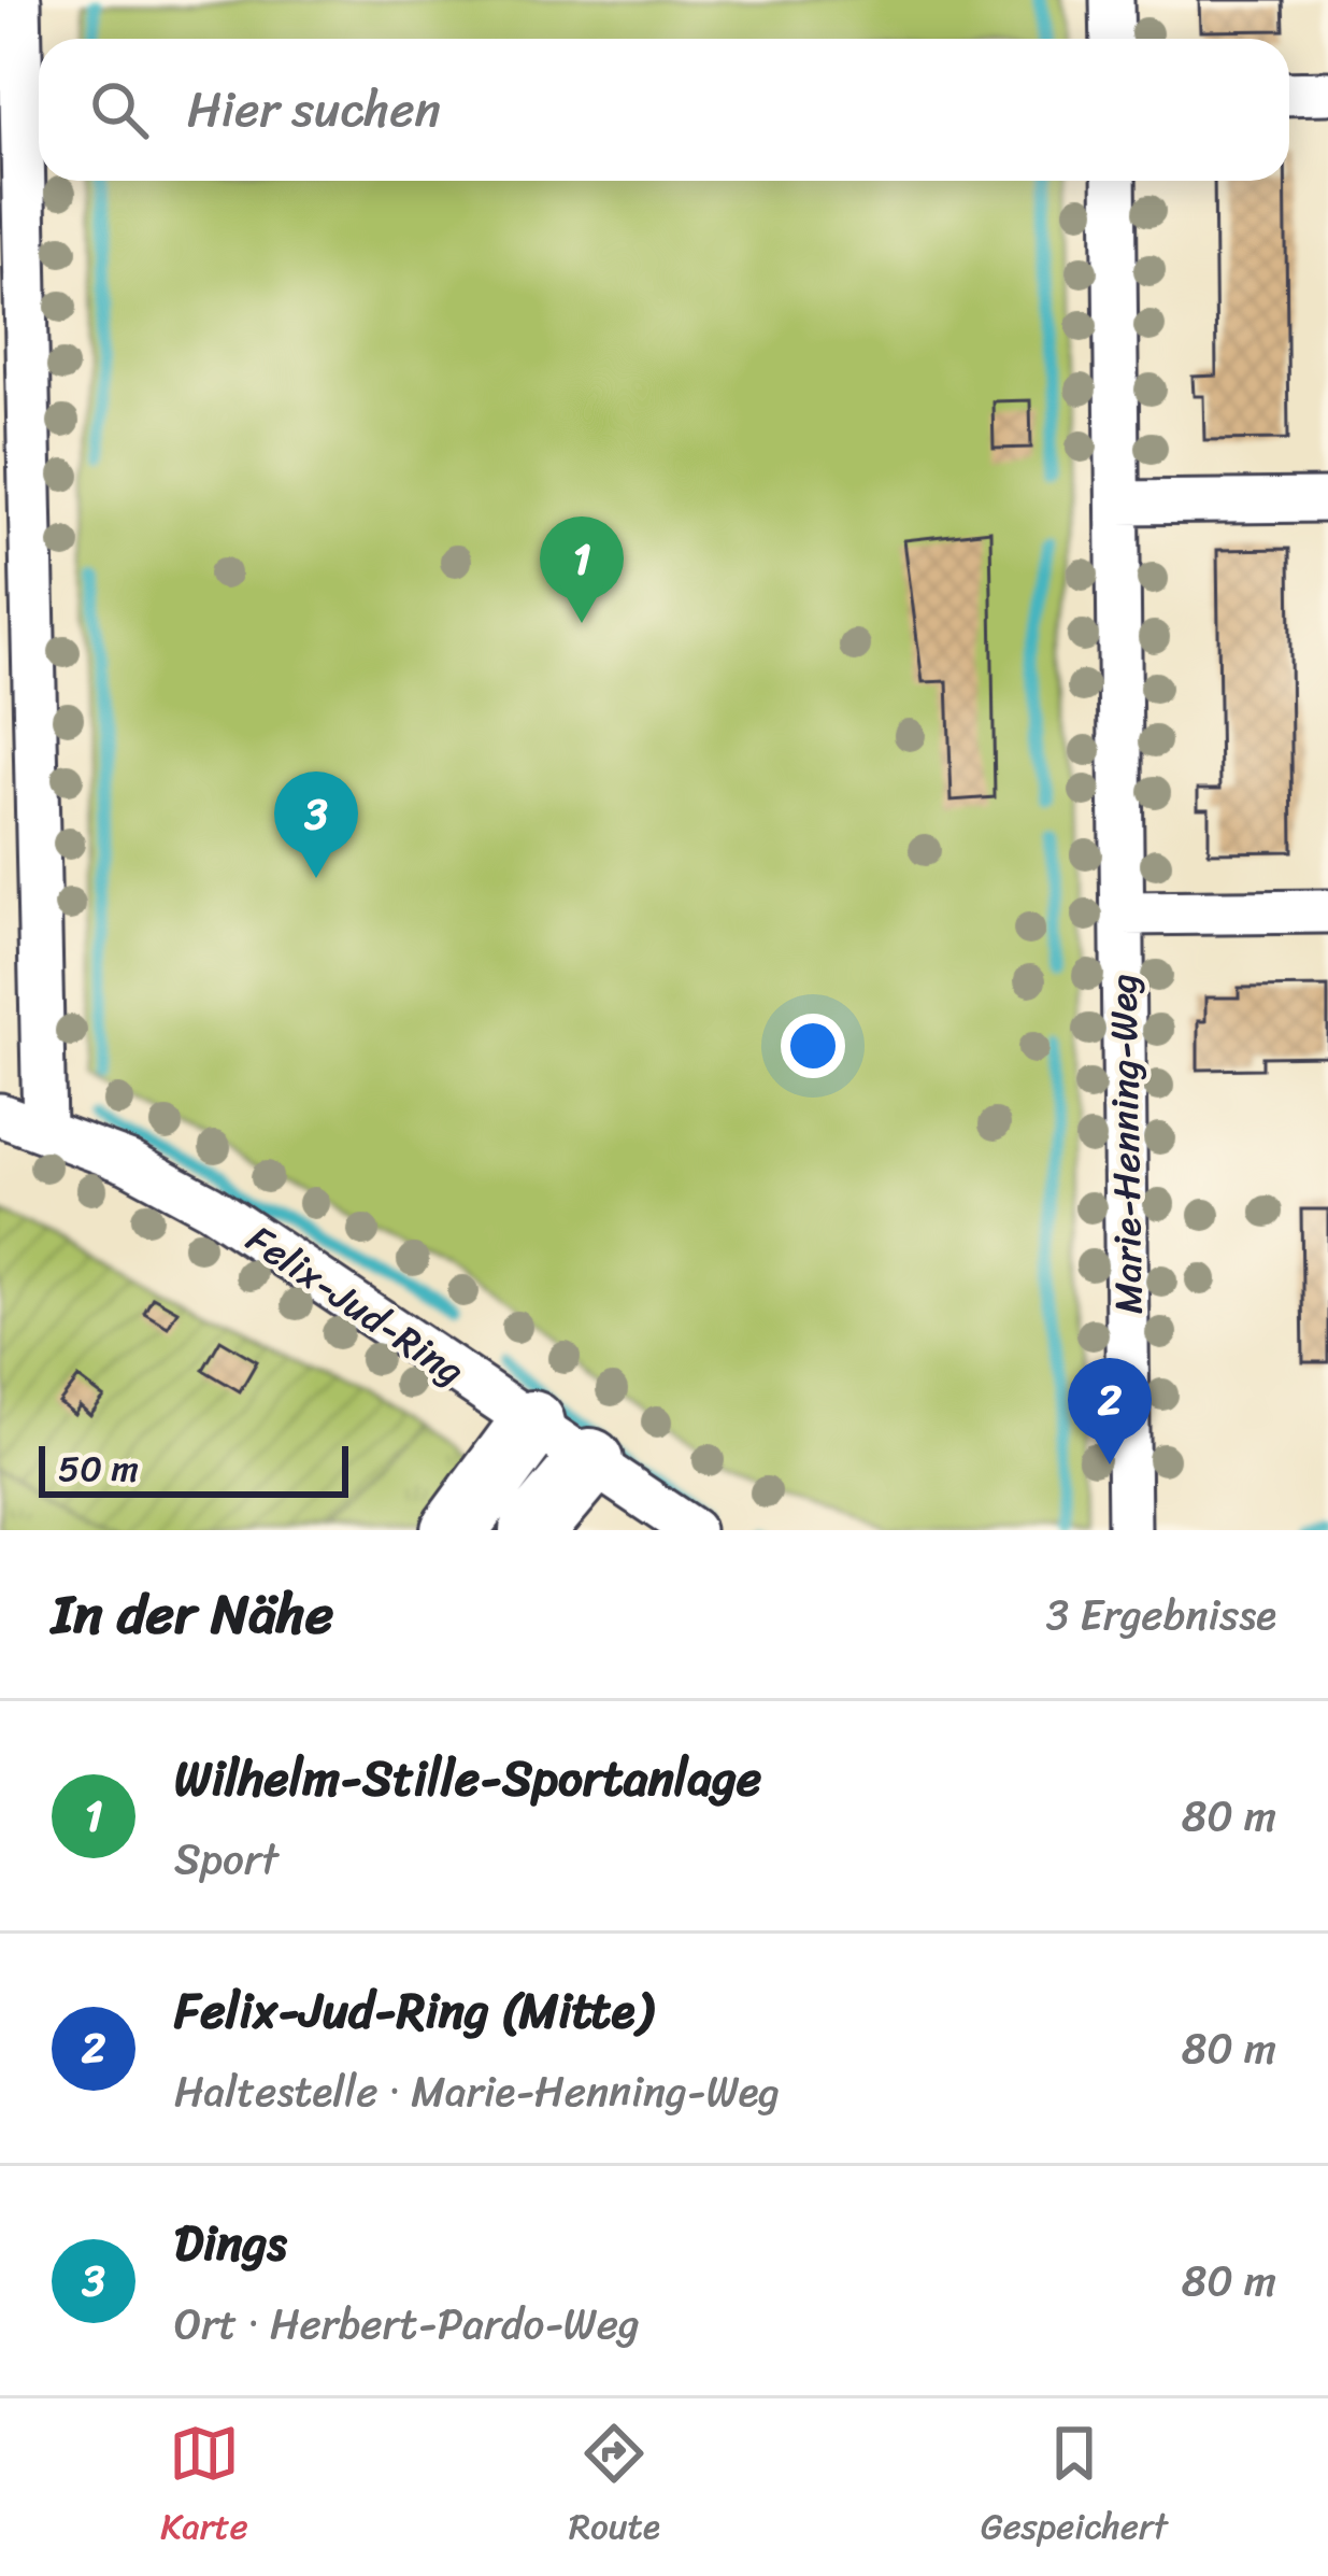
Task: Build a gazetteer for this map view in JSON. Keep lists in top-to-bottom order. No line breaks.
{"streets":{"street":["Marie-Henning-Weg","Felix-Jud-Ring"]},"scale_bar":"50 m","page":{"search":"Hier suchen","pins":["1","3","2"],"scale":"50 m","heading":["In der Nähe","3 Ergebnisse"],"list":[{"mark":"1","name":"Wilhelm-Stille-Sportanlage","note":"Sport","value":"80 m"},{"mark":"2","name":"Felix-Jud-Ring (Mitte)","note":"Haltestelle · Marie-Henning-Weg","value":"80 m"},{"mark":"3","name":"Dings","note":"Ort · Herbert-Pardo-Weg","value":"80 m"}],"nav":["Karte","Route","Gespeichert"]}}
